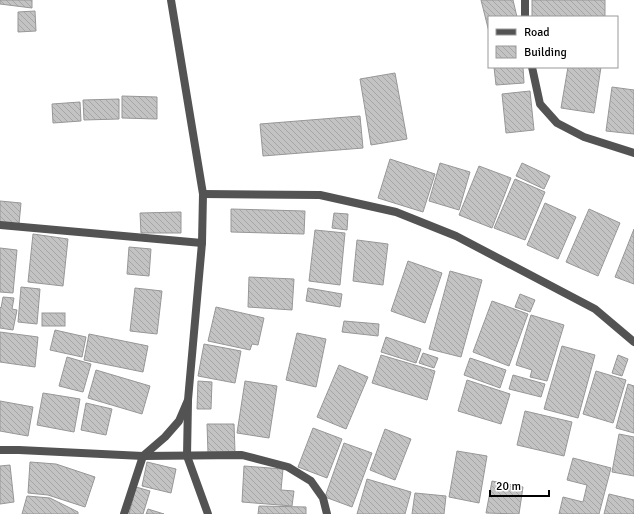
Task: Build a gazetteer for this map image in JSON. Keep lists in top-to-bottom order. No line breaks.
{"legend":["Road","Building"],"scale_bar":"20 m"}
